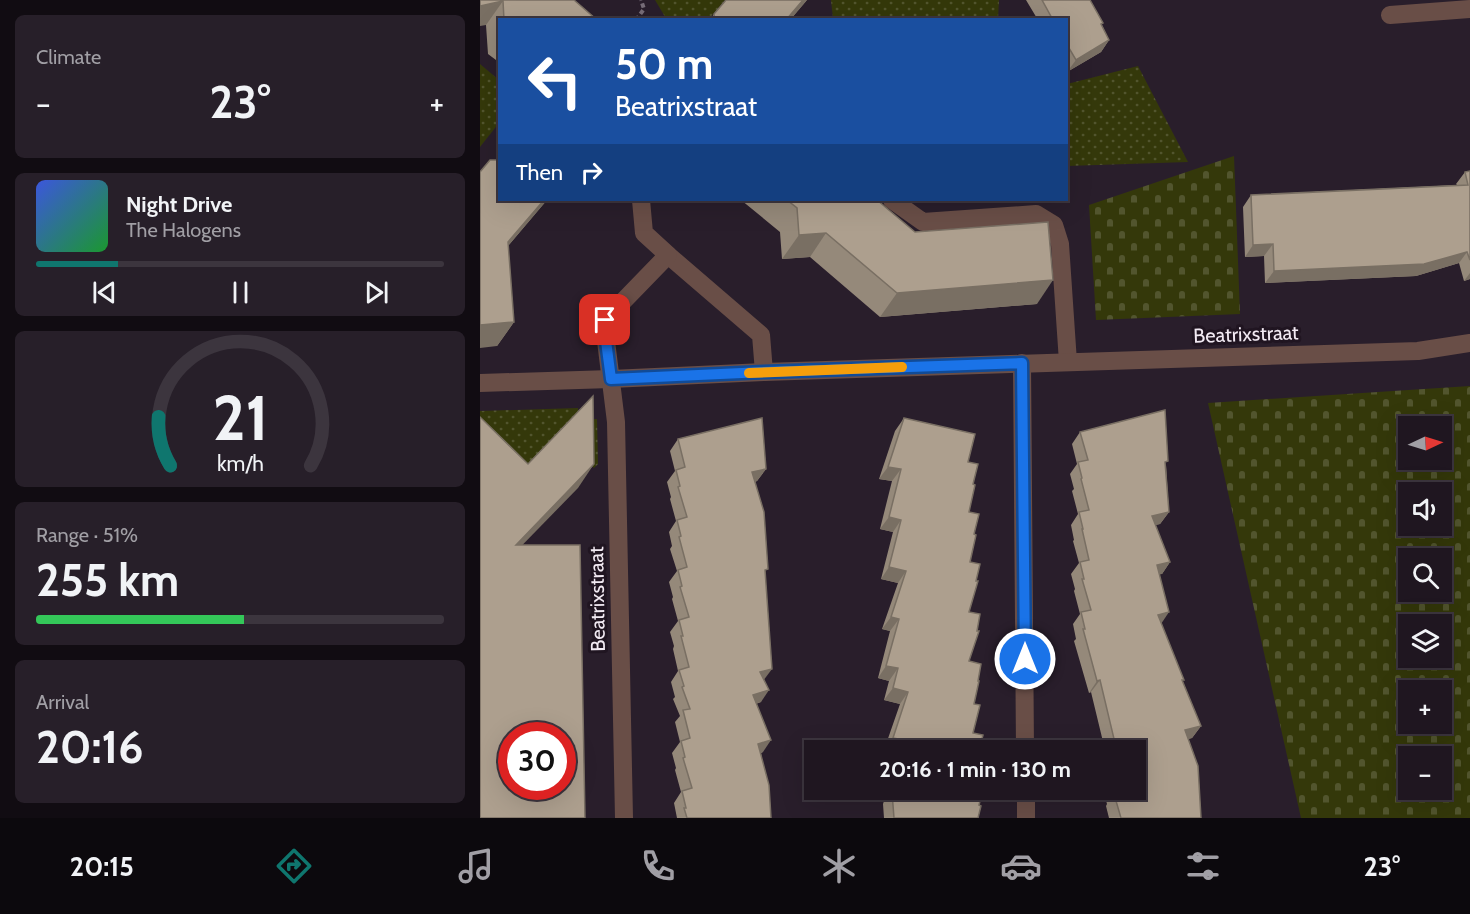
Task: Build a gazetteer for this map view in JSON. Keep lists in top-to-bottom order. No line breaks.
{"streets":{"street":["Beatrixstraat"]},"north":"right","page":{"tile":["Climate",["Range · 51%","255 km"],["Arrival","20:16"]],"turn":["50 m","Beatrixstraat"],"heat":["−","23°","+"],"then":"Then","song":["Night Drive","The Halogens"],"map_buttons":["+","−"],"limit":"30","trip":"20:16 · 1 min · 130 m","tabs":["20:15","23°"],"gauge":["21","km/h"]}}
